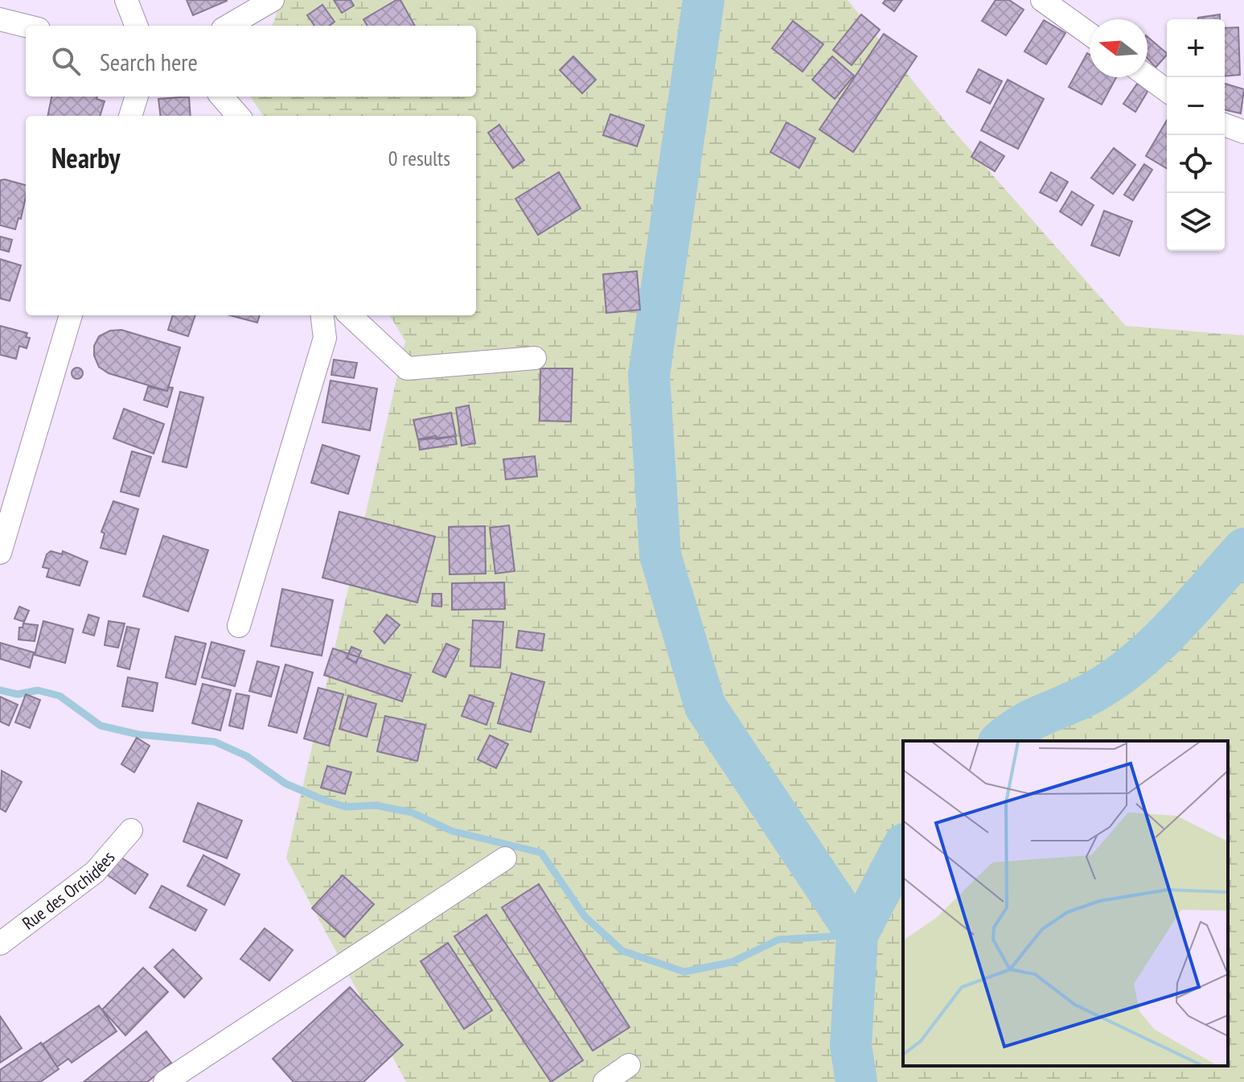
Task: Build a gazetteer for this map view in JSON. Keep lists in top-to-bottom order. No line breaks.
{"streets":{"street":["Rue des Orchidées"]},"north":"left","page":{"map_buttons":["+","−"],"search":"Search here","heading":["Nearby","0 results"]}}
